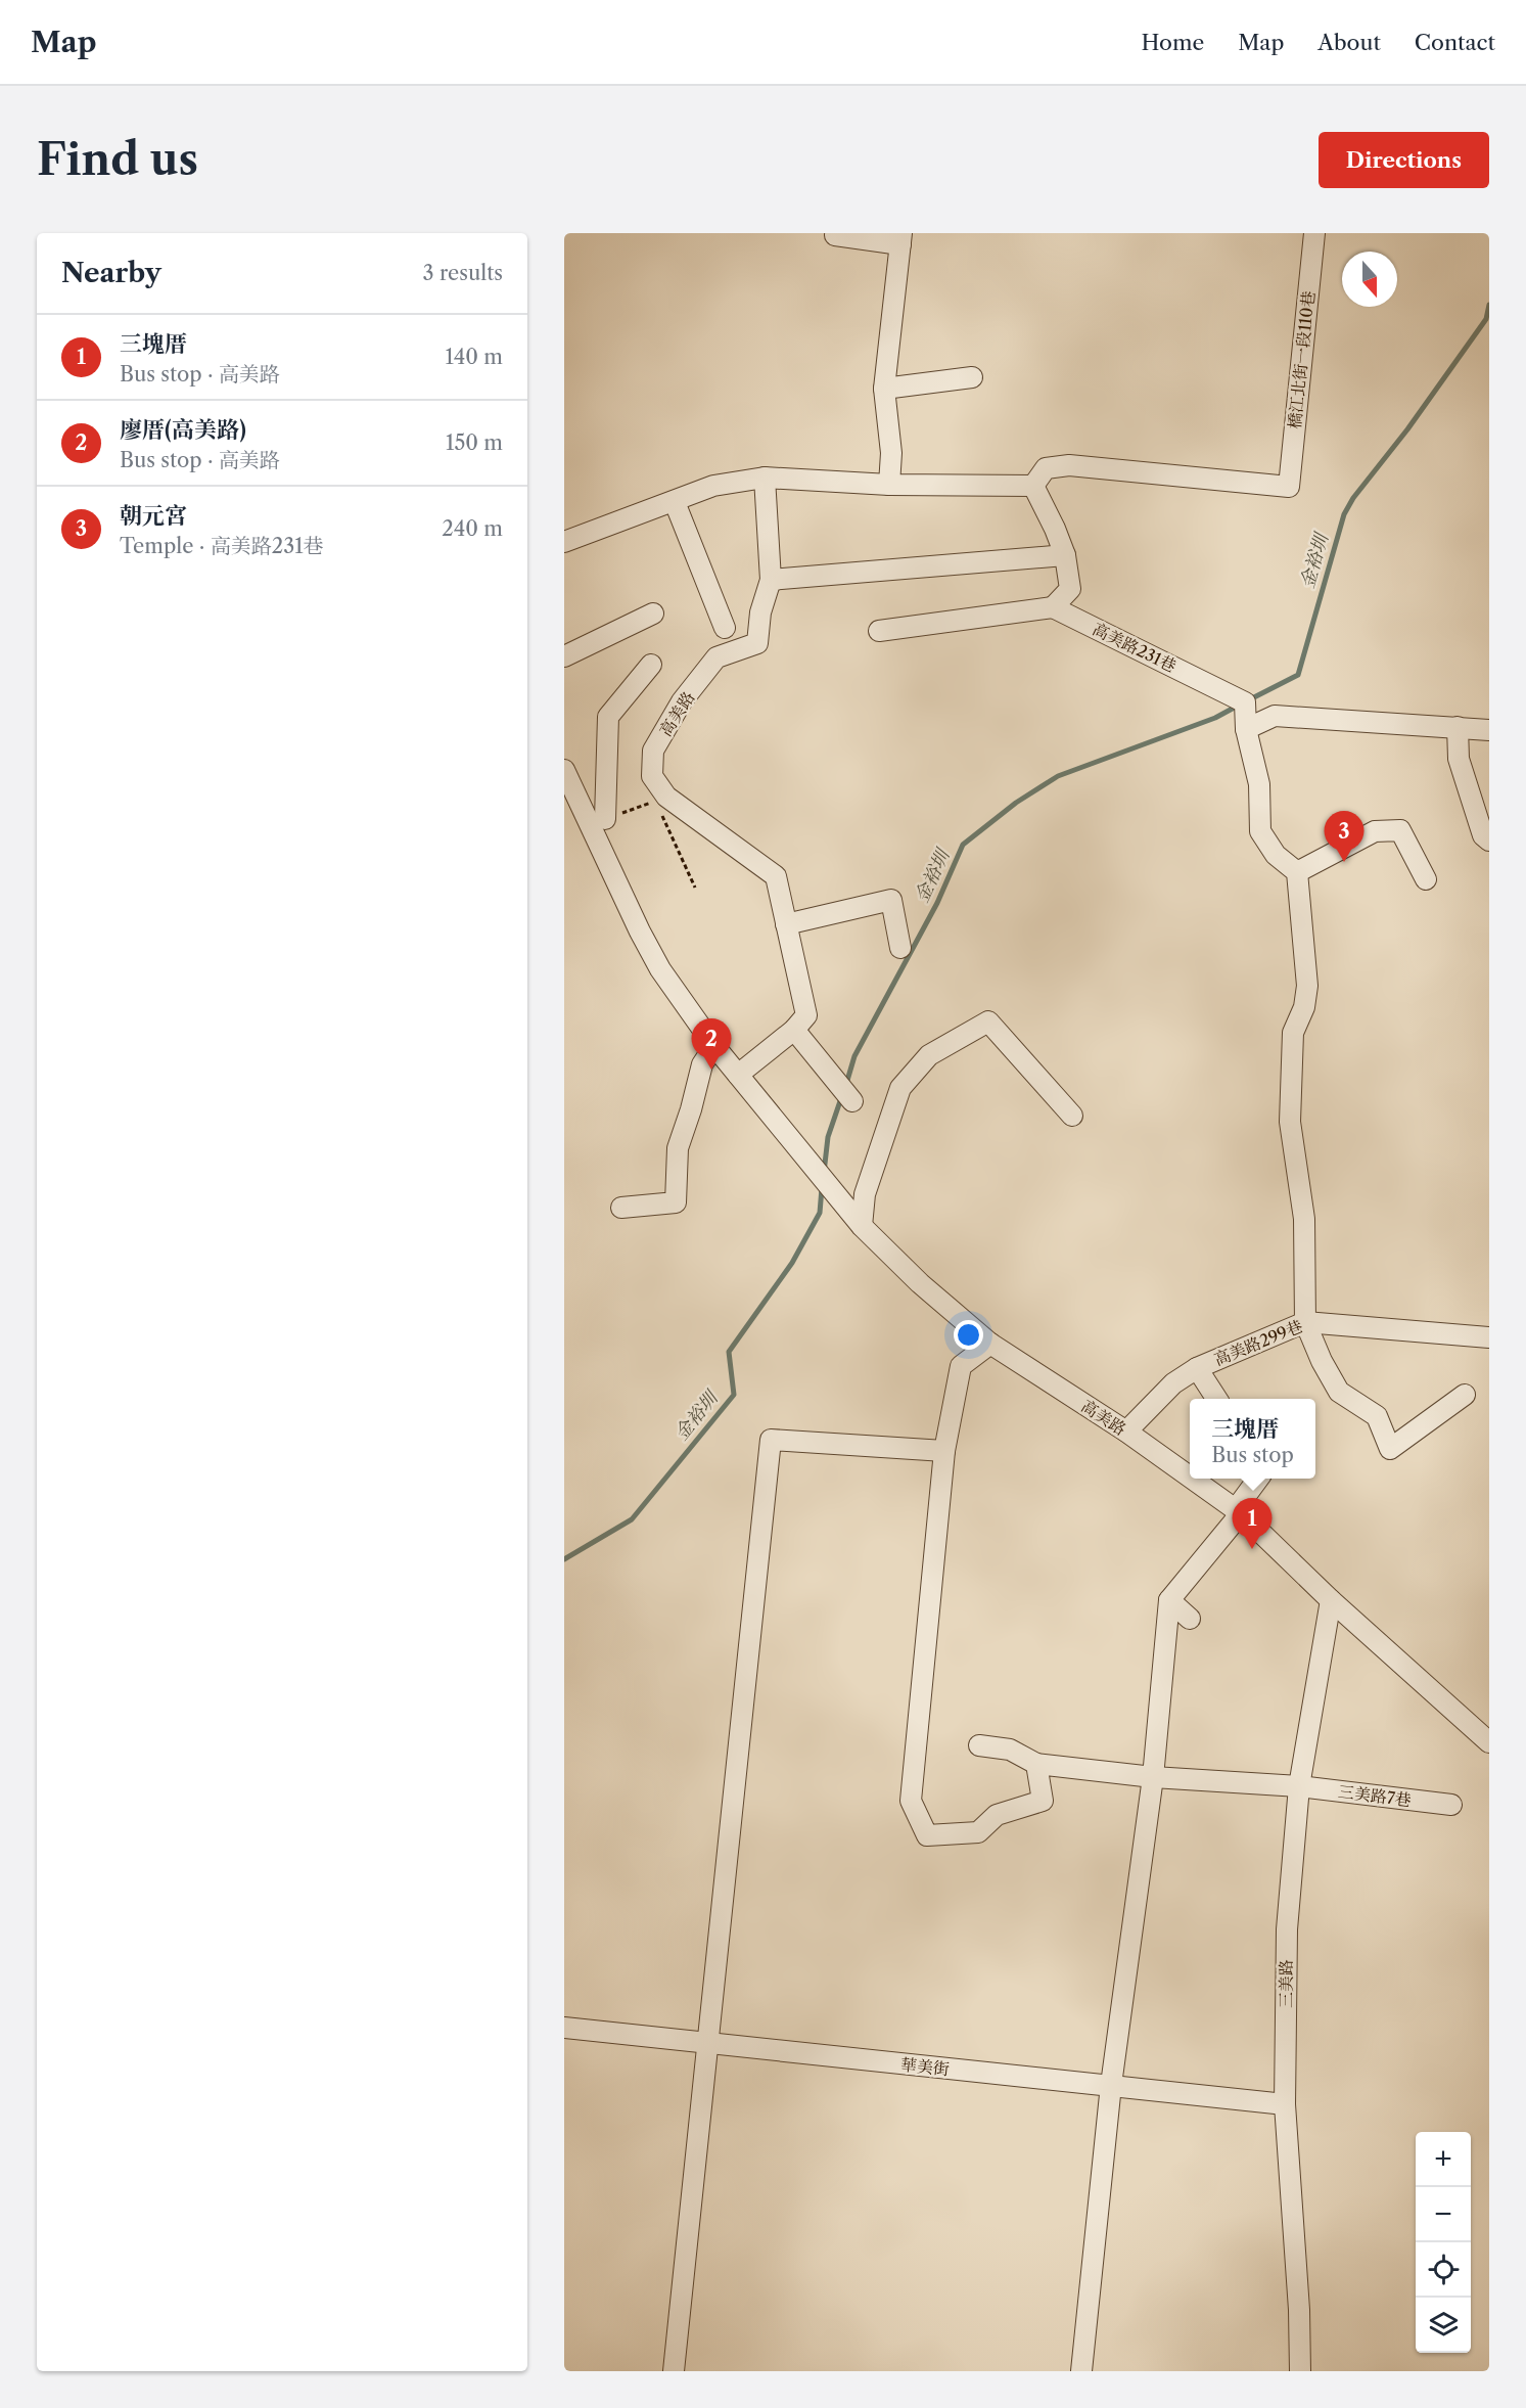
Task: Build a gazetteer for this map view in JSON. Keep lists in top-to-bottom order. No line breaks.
{"streets":{"street":["橋江北街一段110巷","高美路231巷","高美路","高美路299巷","三美路7巷","三美路","華美街"]},"crossings":[["高美路","高美路299巷"],["高美路","三美路"],["三美路7巷","三美路"],["三美路","華美街"]],"water":["金裕圳"],"north":"bottom","page":{"header":"Map","nav":["Home","Map","About","Contact"],"buttons":"Directions","title":"Find us","heading":["Nearby","3 results"],"list":[{"mark":"1","name":"三塊厝","note":"Bus stop · 高美路","value":"140 m"},{"mark":"2","name":"廖厝(高美路)","note":"Bus stop · 高美路","value":"150 m"},{"mark":"3","name":"朝元宮","note":"Temple · 高美路231巷","value":"240 m"}],"pins":["3","2","1"],"popup":["三塊厝","Bus stop"],"map_buttons":["+","−"]}}
